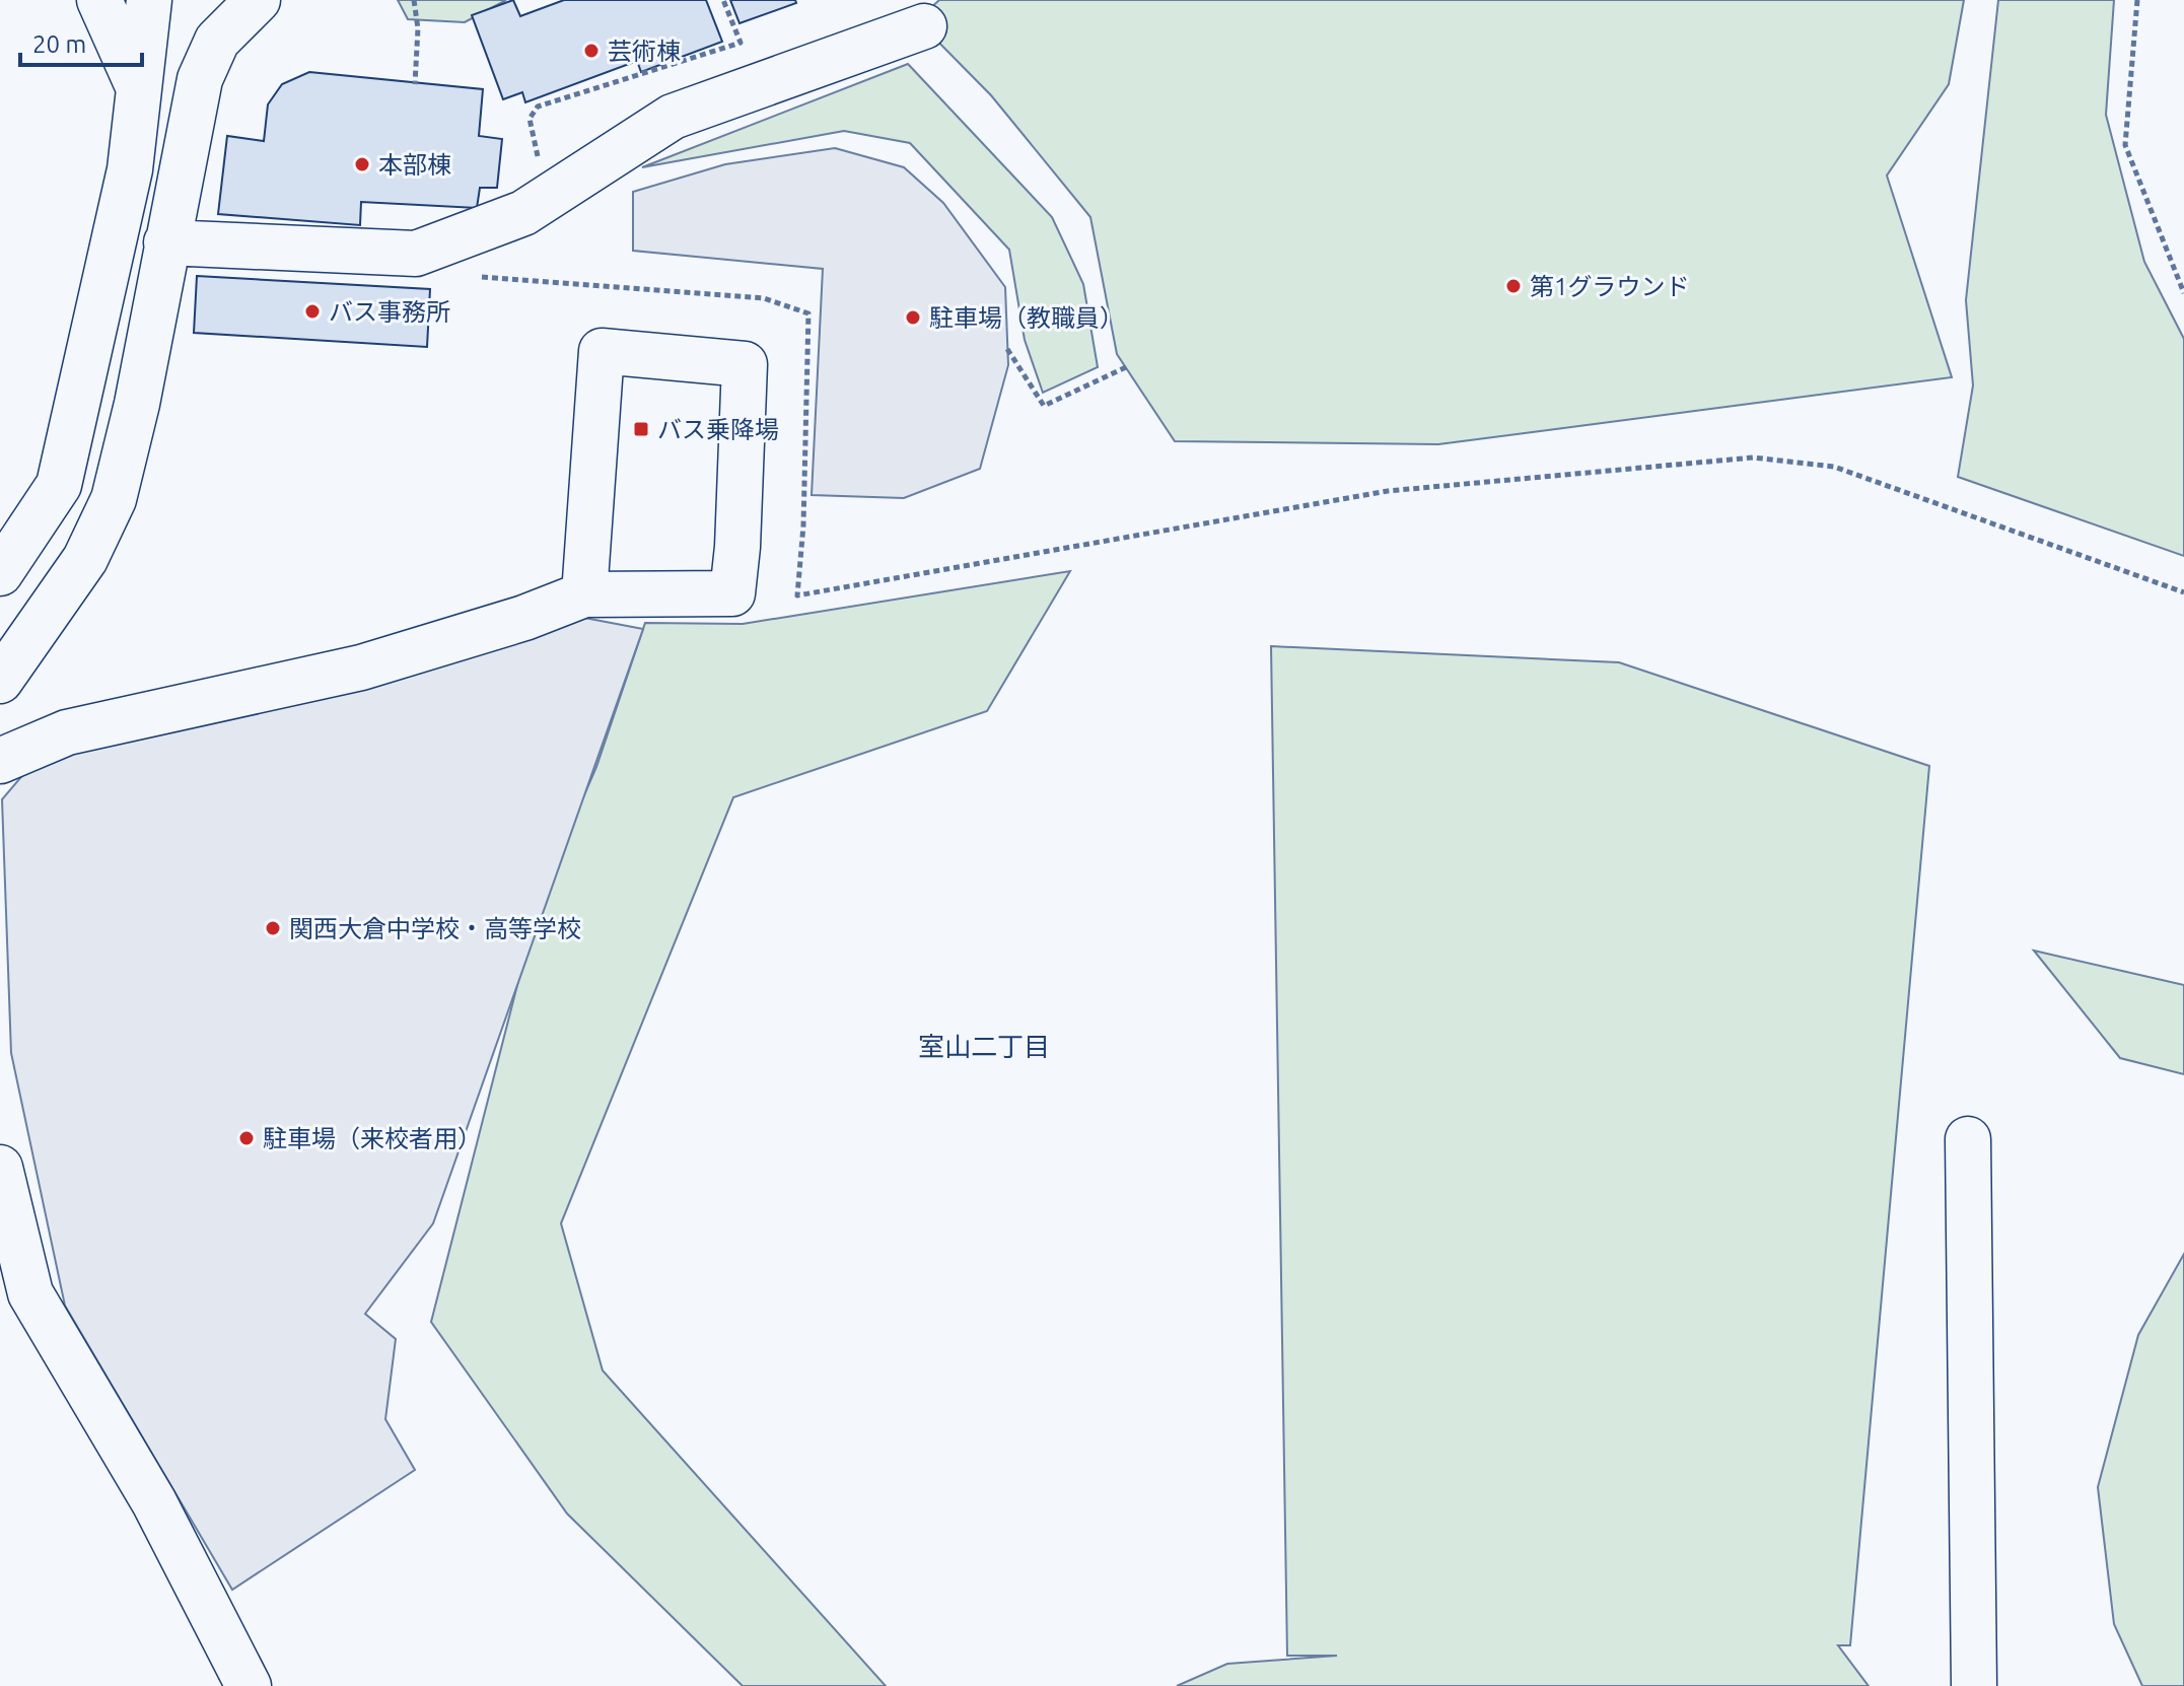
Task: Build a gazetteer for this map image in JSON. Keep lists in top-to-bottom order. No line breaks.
{"districts":["室山二丁目"],"places":{"other":["芸術棟","本部棟","第1グラウンド","バス事務所","駐車場（教職員）","関西大倉中学校・高等学校","駐車場（来校者用）"],"transit":["バス乗降場"]},"scale_bar":"20 m"}
